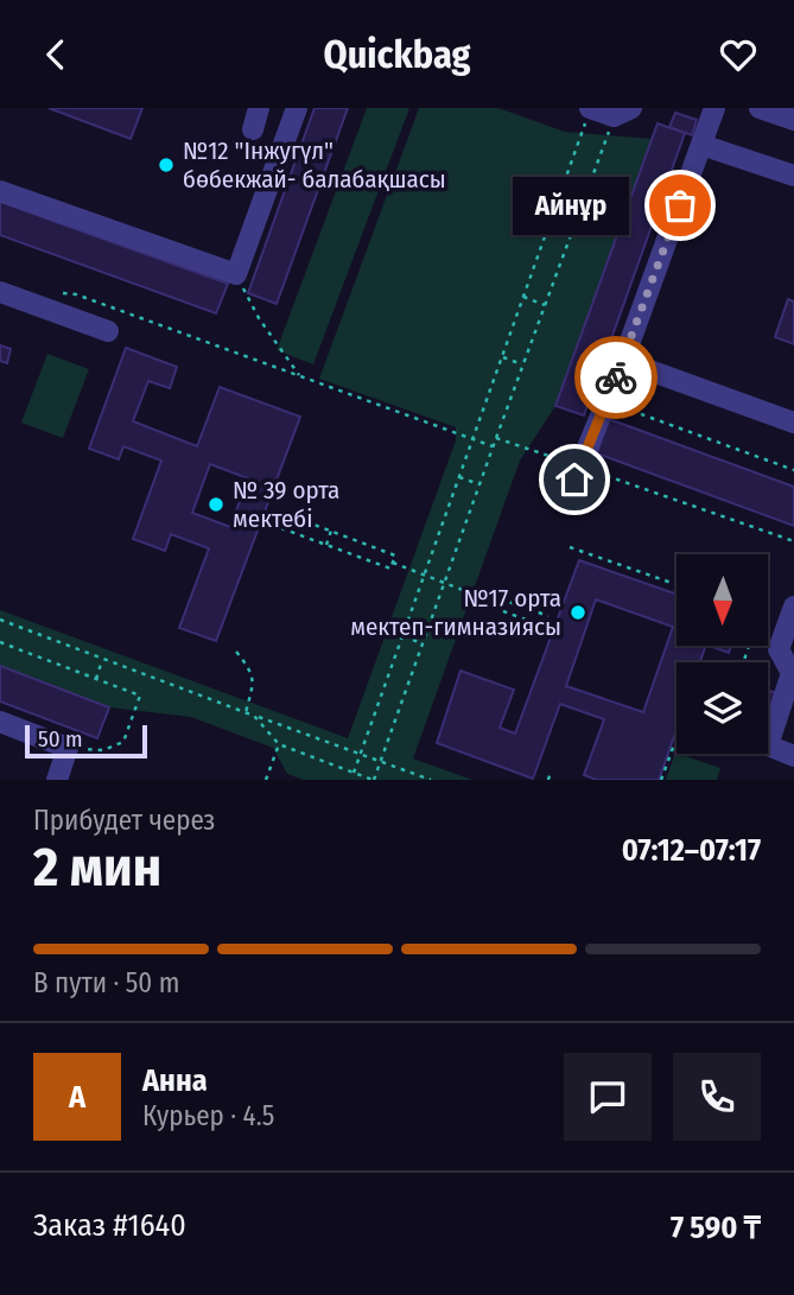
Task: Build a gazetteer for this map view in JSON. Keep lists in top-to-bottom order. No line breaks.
{"places":["№12 \"Інжугүл\" бөбекжай- балабақшасы","Айнұр","№ 39 орта мектебі","№17 орта мектеп-гимназиясы"],"scale_bar":"50 m","north":"bottom","page":{"header":"Quickbag","bubble":"Айнұр","scale":"50 m","heading":["2 мин","Прибудет через","07:12–07:17"],"panel":["Анна","Курьер · 4.5","Заказ #1640","7 590 ₸"],"bar":"В пути · 50 m","round":"А"}}
